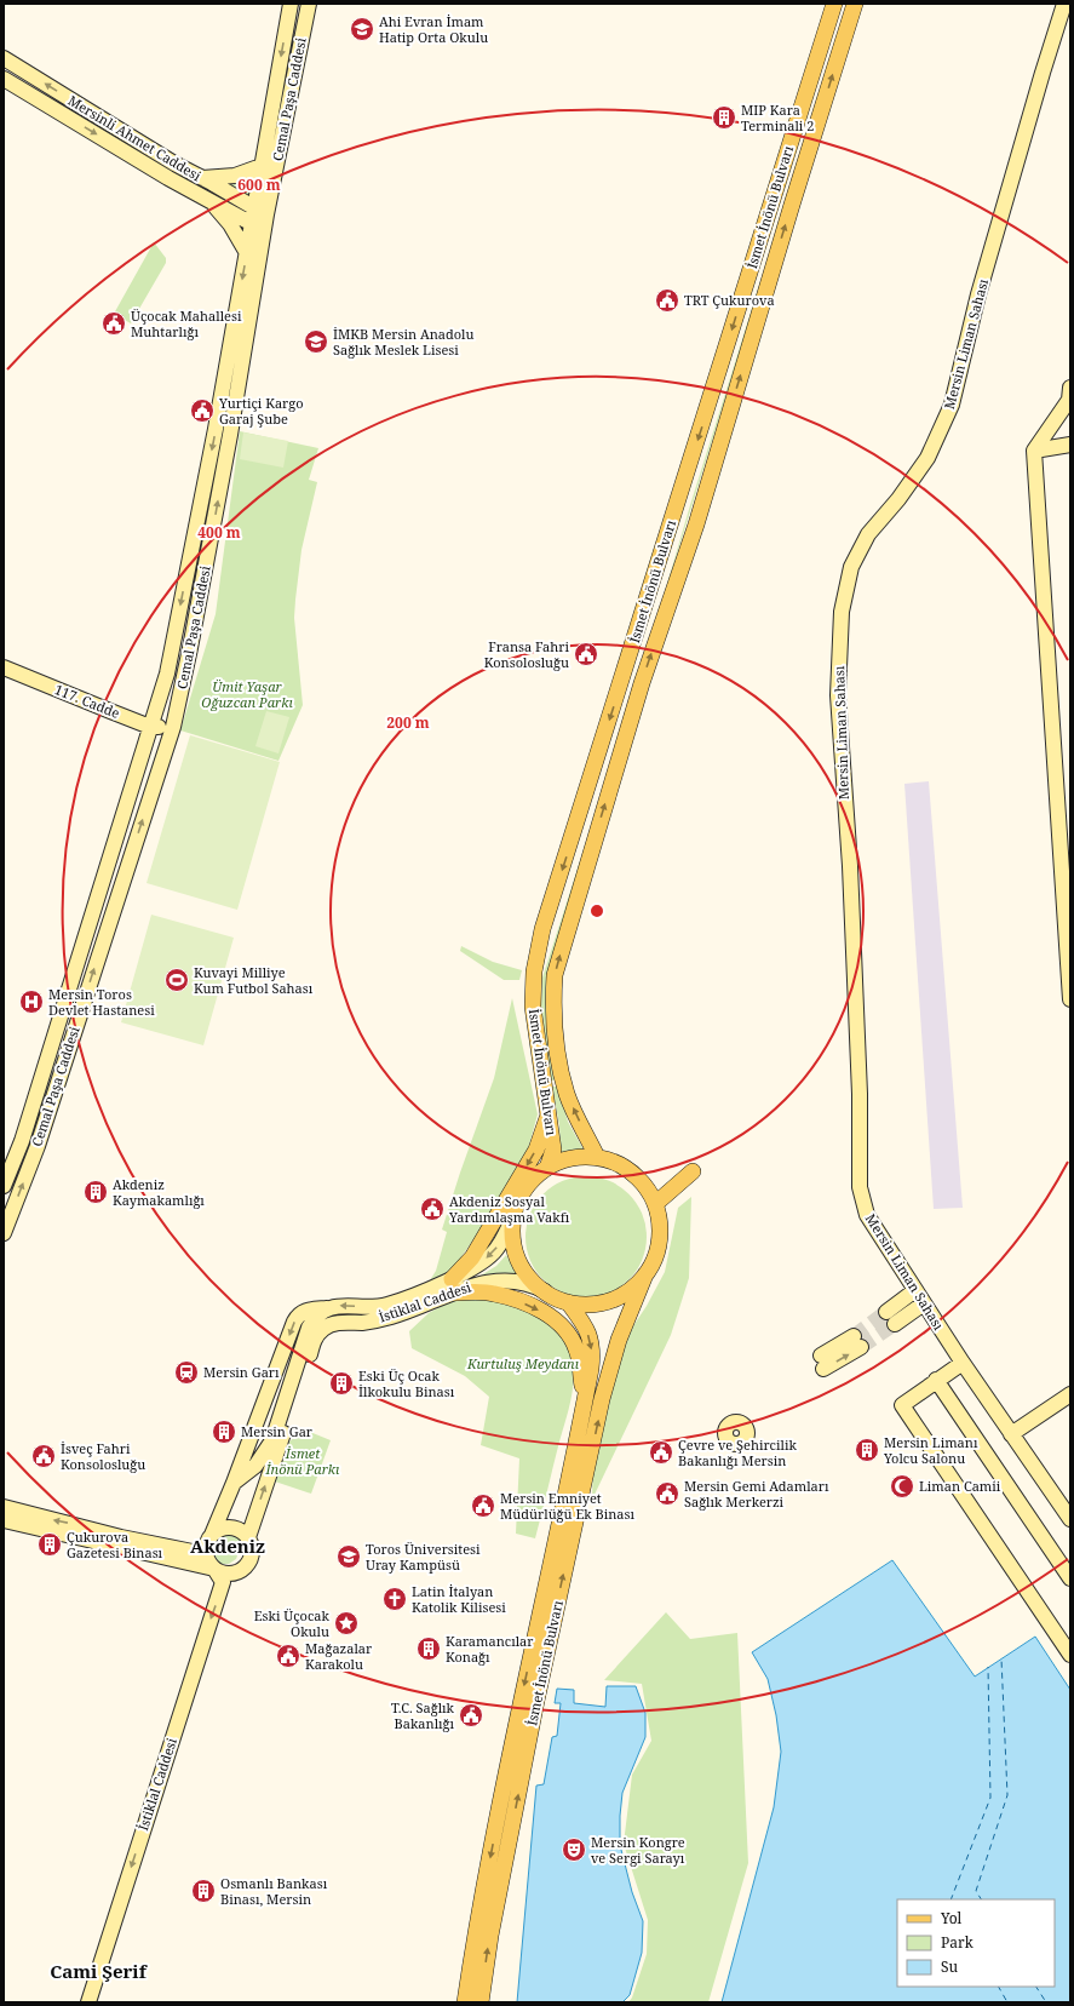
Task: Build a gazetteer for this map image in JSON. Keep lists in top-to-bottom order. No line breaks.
{"streets":{"main road":["Cemal Paşa Caddesi","Mersinli Ahmet Caddesi","İsmet İnönü Bulvarı","Mersin Liman Sahası","117. Cadde","İstiklal Caddesi"]},"crossings":[["Cemal Paşa Caddesi","Mersinli Ahmet Caddesi"],["Cemal Paşa Caddesi","117. Cadde"],["İsmet İnönü Bulvarı","İstiklal Caddesi"]],"districts":["Akdeniz","Cami Şerif"],"parks":["Ümit Yaşar Oğuzcan Parkı","Kurtuluş Meydanı","İsmet İnönü Parkı"],"places":{"school or university":["Ahi Evran İmam Hatip Orta Okulu","İMKB Mersin Anadolu Sağlık Meslek Lisesi","Toros Üniversitesi Uray Kampüsü"],"building":["MIP Kara Terminali 2","Akdeniz Kaymakamlığı","Eski Üç Ocak İlkokulu Binası","Mersin Gar","Mersin Limanı Yolcu Salonu","Çukurova Gazetesi Binası","Karamancılar Konağı","Osmanlı Bankası Binası, Mersin"],"public building":["TRT Çukurova","Üçocak Mahallesi Muhtarlığı","Yurtiçi Kargo Garaj Şube","Fransa Fahri Konsolosluğu","Akdeniz Sosyal Yardımlaşma Vakfı","Çevre ve Şehircilik Bakanlığı Mersin","İsveç Fahri Konsolosluğu","Mersin Gemi Adamları Sağlık Merkerzi","Mersin Emniyet Müdürlüğü Ek Binası","Mağazalar Karakolu","T.C. Sağlık Bakanlığı"],"sports":["Kuvayi Milliye Kum Futbol Sahası"],"hospital":["Mersin Toros Devlet Hastanesi"],"station":["Mersin Garı"],"mosque":["Liman Camii"],"church":["Latin İtalyan Katolik Kilisesi"],"place":["Eski Üçocak Okulu"],"theatre":["Mersin Kongre ve Sergi Sarayı"]},"legend":["Yol","Park","Su"],"rings":["600 m","400 m","200 m"]}
